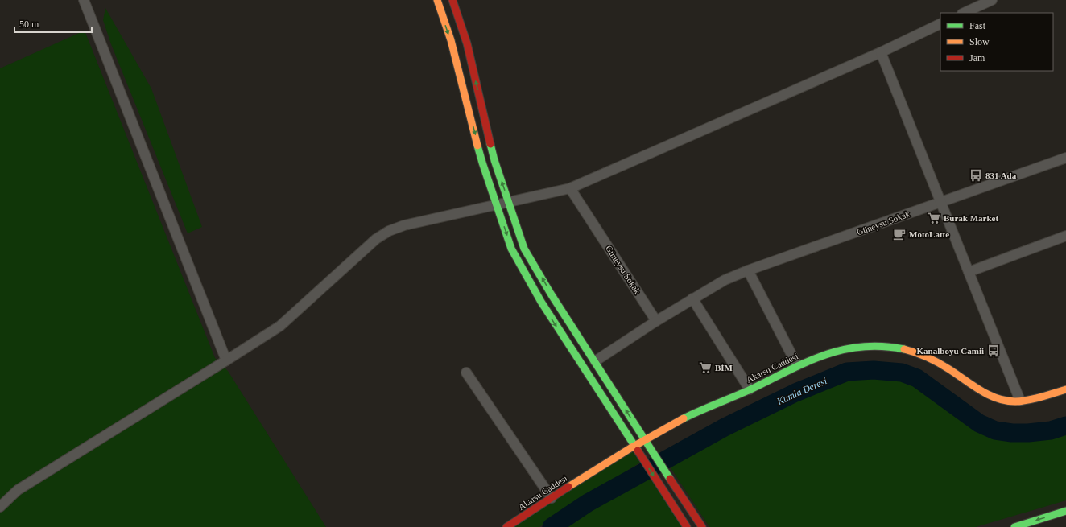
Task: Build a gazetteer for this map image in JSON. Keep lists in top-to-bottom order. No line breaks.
{"streets":{"main road":["Akarsu Caddesi"],"street":["Güneysu Sokak"]},"water":["Kumla Deresi"],"places":{"bus stop":["831 Ada","Kanalboyu Camii"],"supermarket":["Burak Market","BİM"],"cafe":["MotoLatte"]},"legend":["Fast","Slow","Jam"],"scale_bar":"50 m"}
